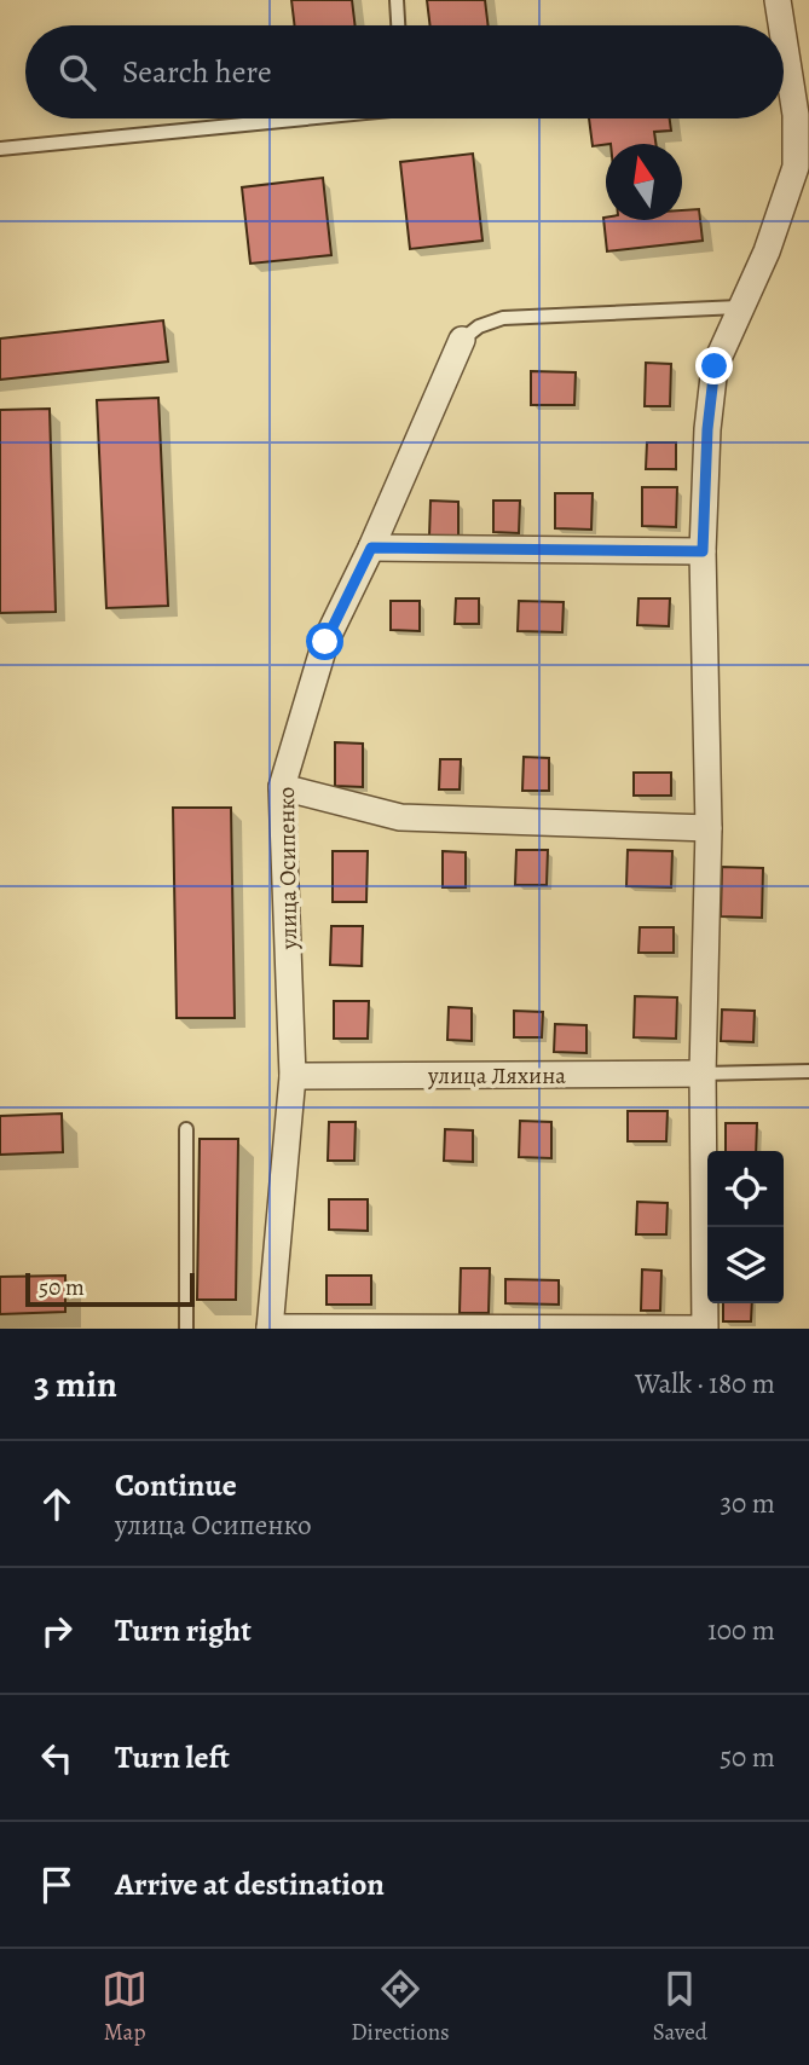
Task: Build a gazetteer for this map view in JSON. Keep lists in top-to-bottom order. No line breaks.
{"streets":{"street":["улица Осипенко","улица Ляхина"]},"crossings":[["улица Осипенко","улица Ляхина"]],"scale_bar":"50 m","north":"top","page":{"search":"Search here","scale":"50 m","heading":["3 min","Walk · 180 m"],"list":[["Continue","улица Осипенко","30 m"],["Turn right","100 m"],["Turn left","50 m"],"Arrive at destination"],"nav":["Map","Directions","Saved"]}}
